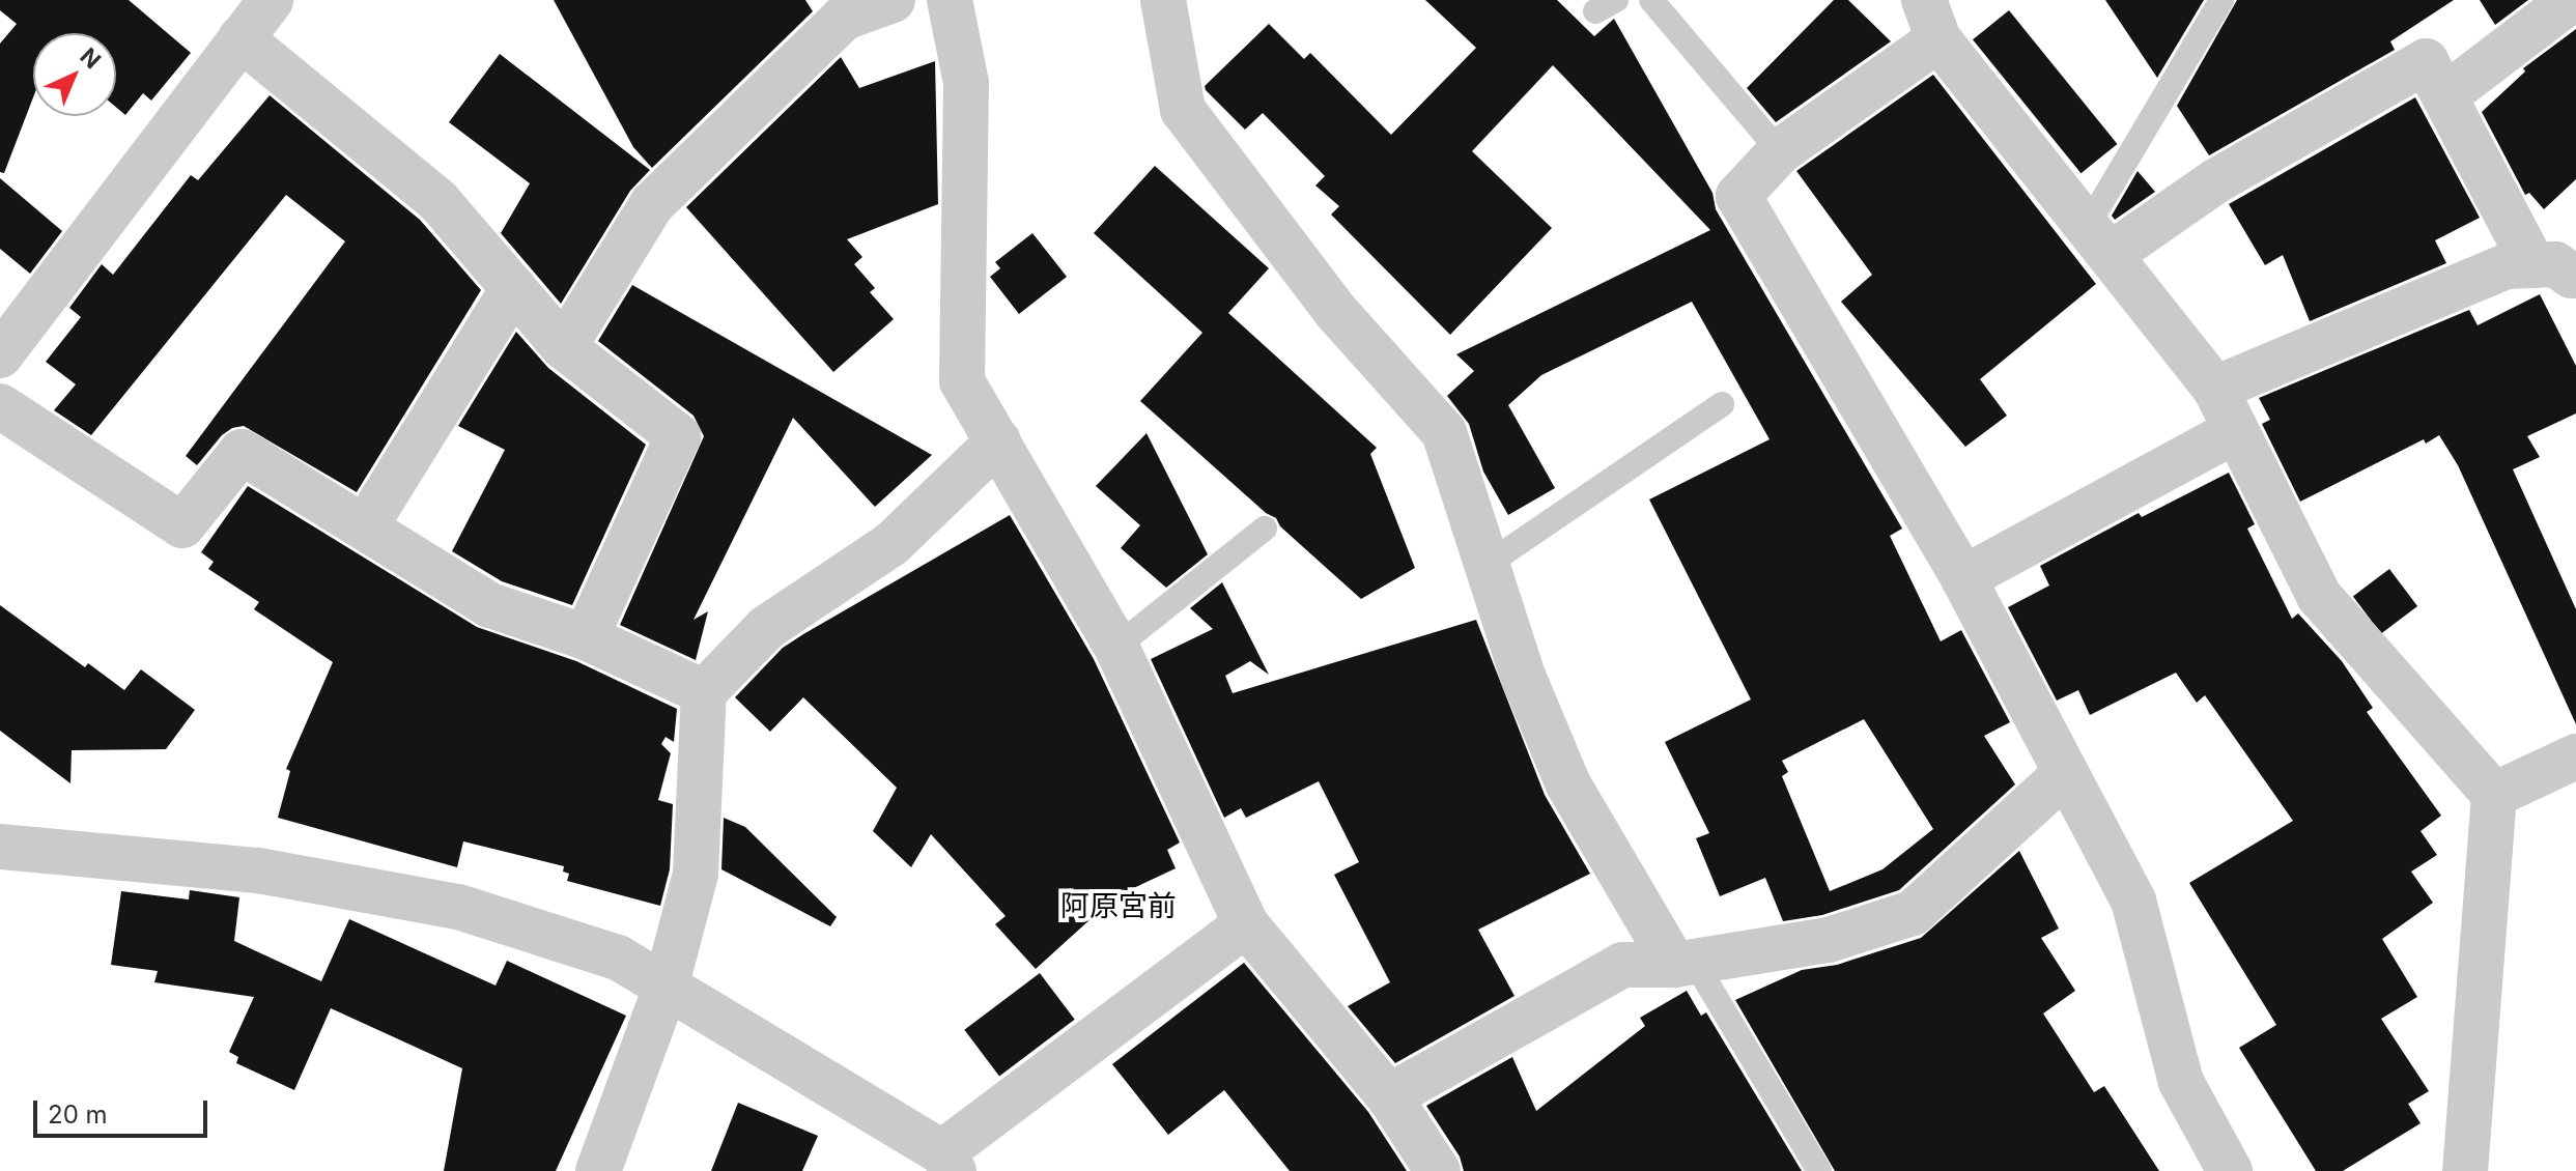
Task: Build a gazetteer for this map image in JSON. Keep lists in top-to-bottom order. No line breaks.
{"districts":["阿原宮前"],"scale_bar":"20 m","north":"top right"}
